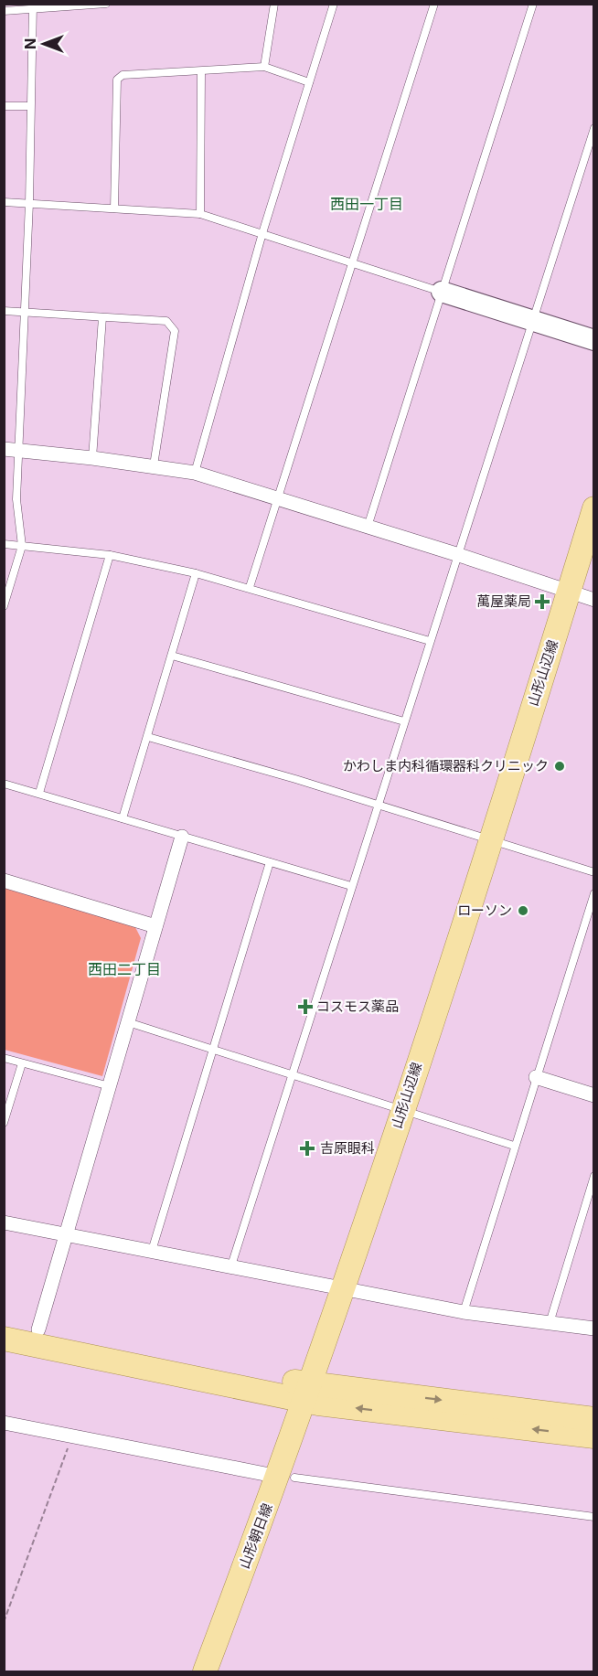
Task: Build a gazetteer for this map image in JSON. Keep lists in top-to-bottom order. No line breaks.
{"streets":{"main road":["山形山辺線","山形朝日線"]},"crossings":[["山形山辺線","山形朝日線"]],"districts":["西田一丁目","西田二丁目"],"places":{"health":["萬屋薬局","コスモス薬品","吉原眼科"],"other":["かわしま内科循環器科クリニック","ローソン"]},"north":"left"}
